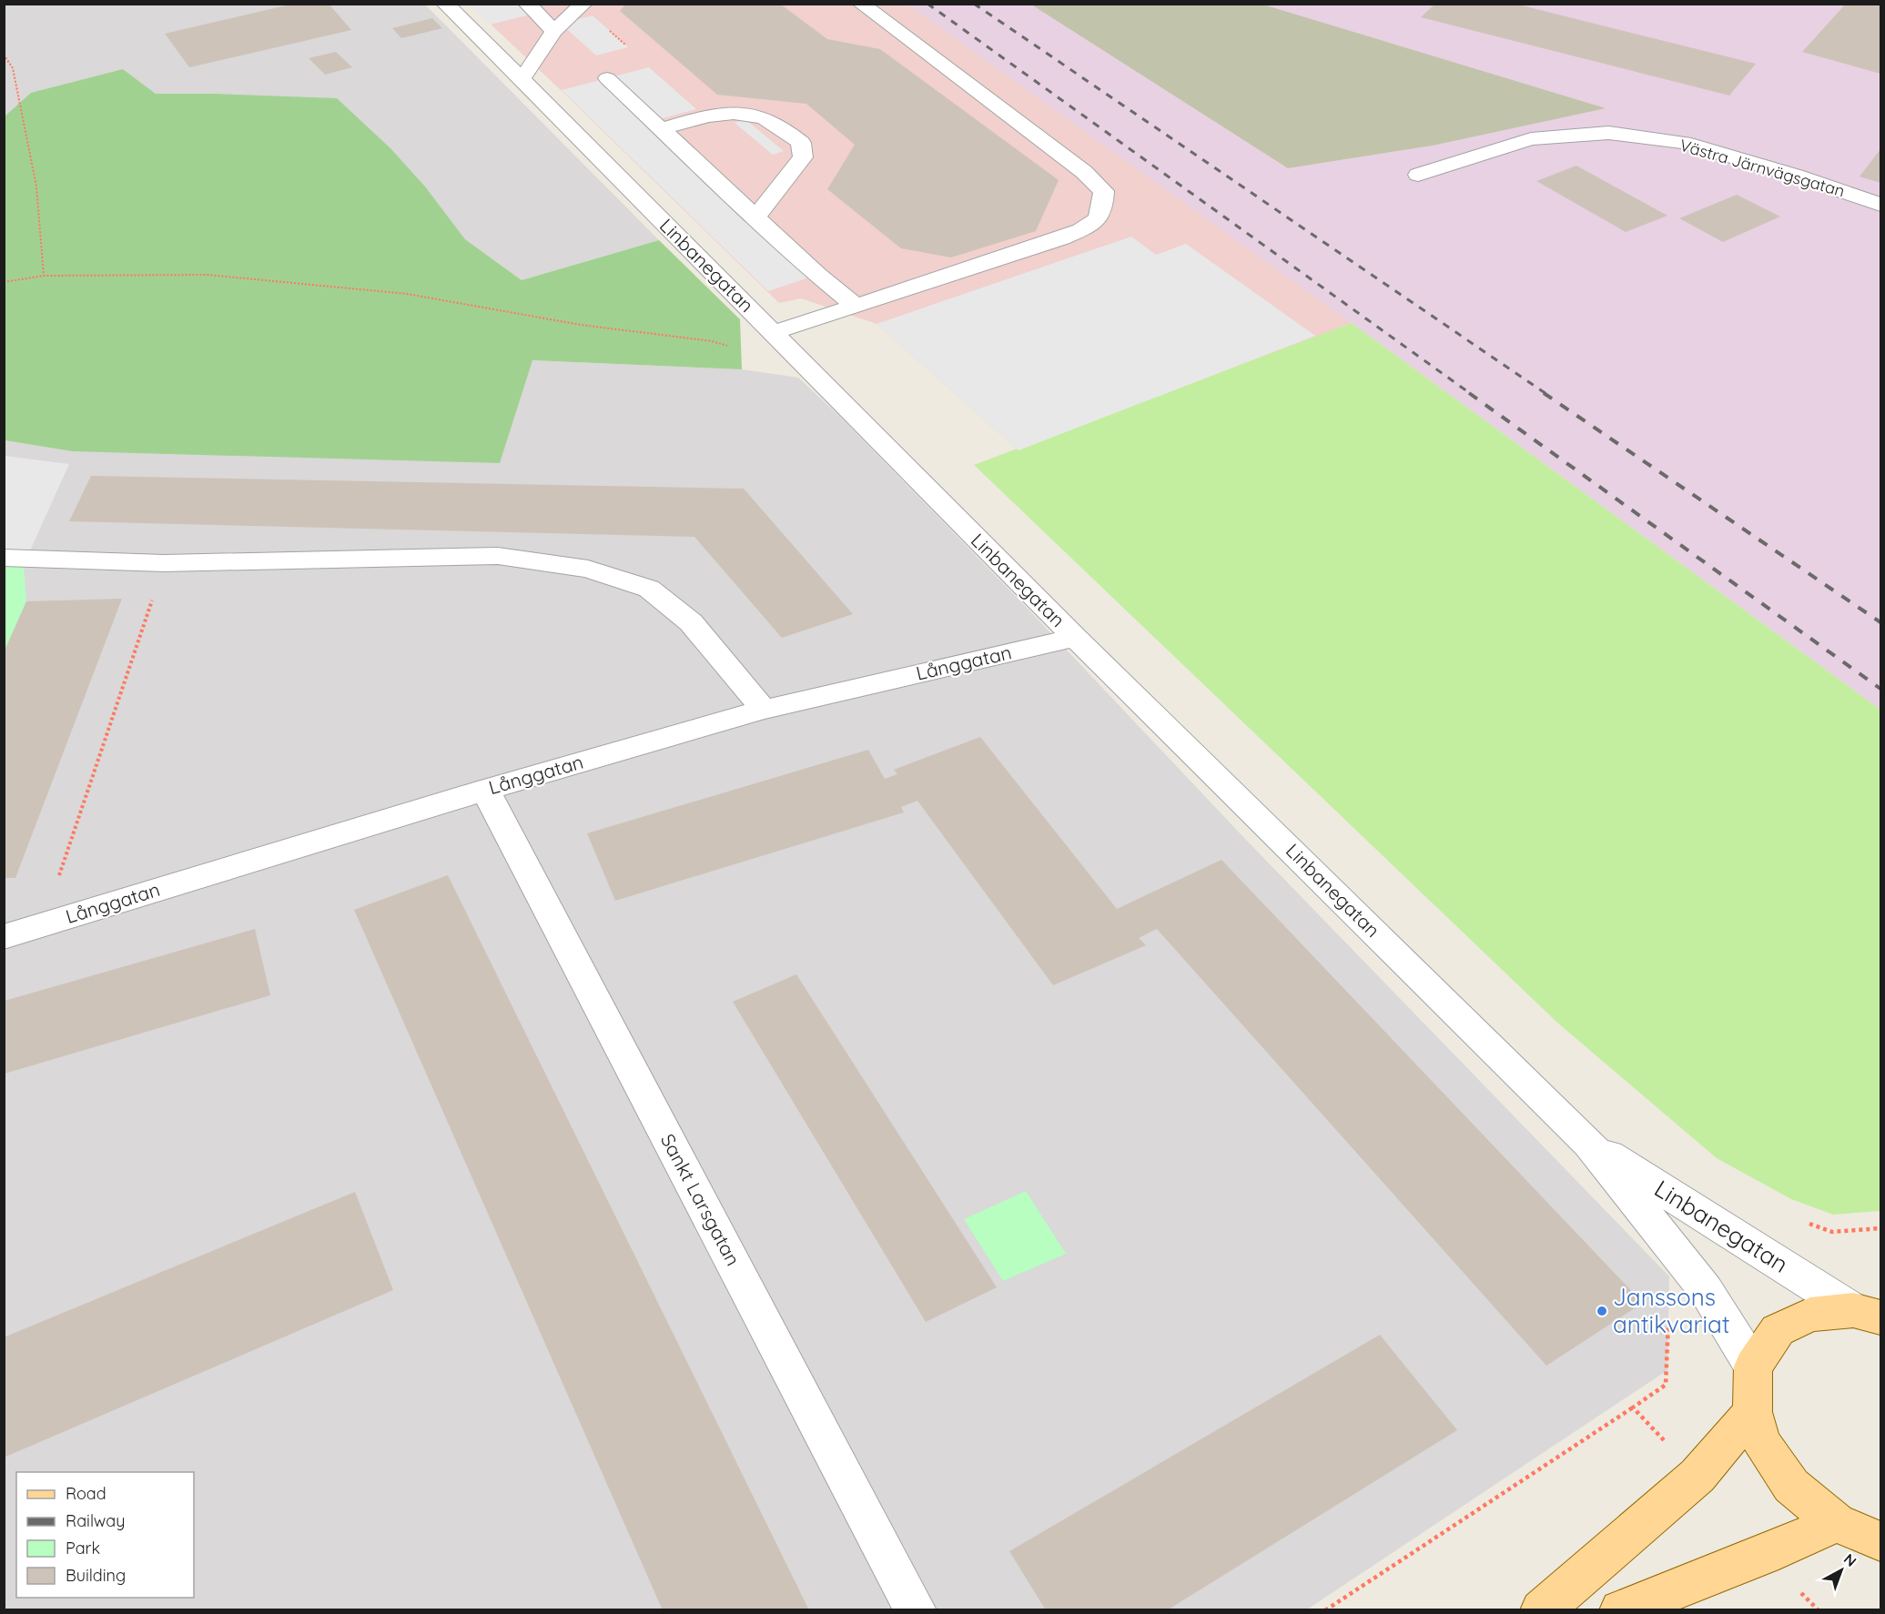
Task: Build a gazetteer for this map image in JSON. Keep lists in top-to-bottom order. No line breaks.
{"streets":{"street":["Västra Järnvägsgatan","Linbanegatan","Långgatan","Sankt Larsgatan"]},"crossings":[["Linbanegatan","Långgatan"],["Långgatan","Sankt Larsgatan"]],"places":["Janssons antikvariat"],"legend":["Road","Railway","Park","Building"],"north":"top right"}
